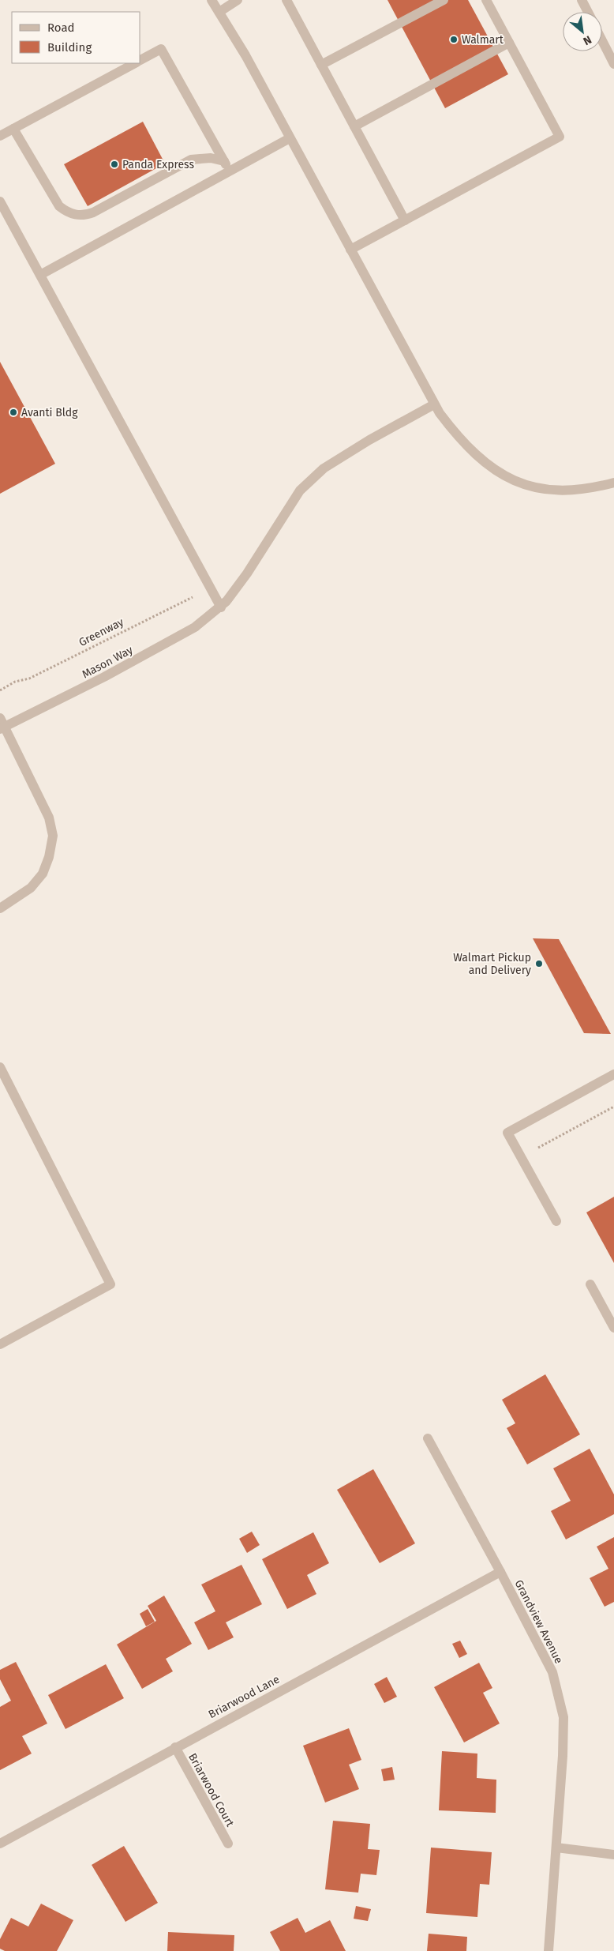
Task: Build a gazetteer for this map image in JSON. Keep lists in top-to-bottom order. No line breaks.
{"streets":{"street":["Mason Way","Grandview Avenue","Briarwood Lane","Briarwood Court"],"path":["Greenway"]},"crossings":[["Grandview Avenue","Briarwood Lane"],["Briarwood Lane","Briarwood Court"]],"places":["Walmart","Panda Express","Avanti Bldg","Walmart Pickup and Delivery"],"legend":["Road","Building"],"north":"bottom right"}
